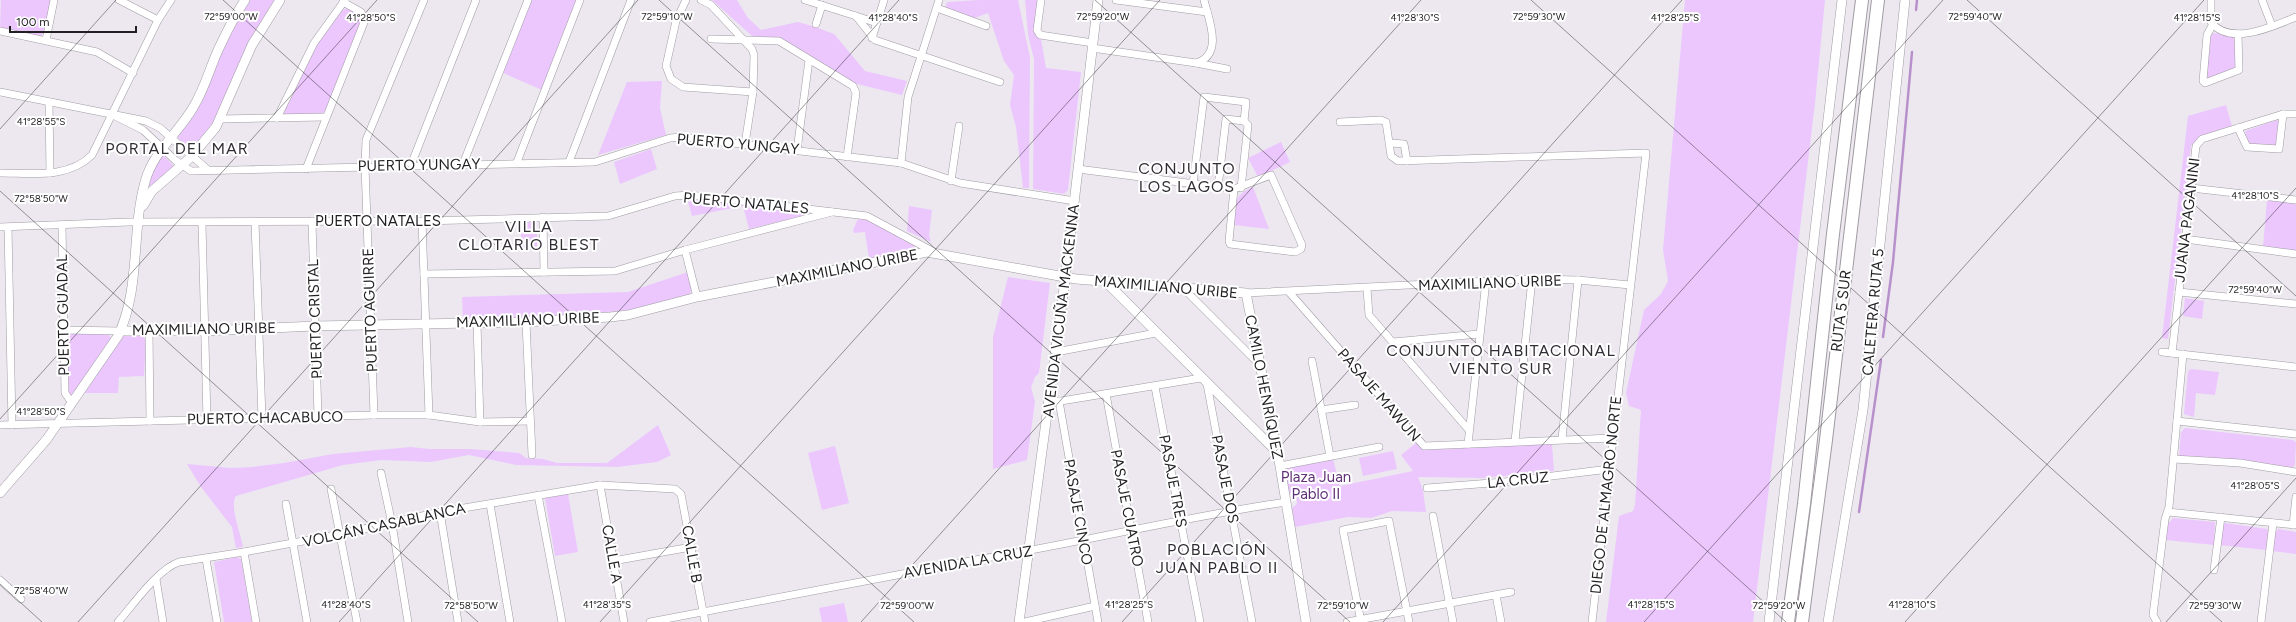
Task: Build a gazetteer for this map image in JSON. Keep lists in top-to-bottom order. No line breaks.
{"streets":{"highway":["RUTA 5 SUR"],"street":["PUERTO YUNGAY","PUERTO NATALES","JUANA PAGANINI","MAXIMILIANO URIBE","PUERTO AGUIRRE","AVENIDA VICUÑA MACKENNA","CALETERA RUTA 5","PUERTO GUADAL","PUERTO CRISTAL","CAMILO HENRÍQUEZ","PASAJE MAWUN","PUERTO CHACABUCO","PASAJE DOS","LA CRUZ","PASAJE TRES","DIEGO DE ALMAGRO NORTE","PASAJE CUATRO","PASAJE CINCO","VOLCÁN CASABLANCA","CALLE A","CALLE B","AVENIDA LA CRUZ"]},"crossings":[["PUERTO YUNGAY","PUERTO AGUIRRE"],["PUERTO YUNGAY","AVENIDA VICUÑA MACKENNA"],["PUERTO NATALES","MAXIMILIANO URIBE"],["PUERTO NATALES","PUERTO AGUIRRE"],["PUERTO NATALES","PUERTO GUADAL"],["PUERTO NATALES","PUERTO CRISTAL"],["MAXIMILIANO URIBE","PUERTO AGUIRRE"],["MAXIMILIANO URIBE","AVENIDA VICUÑA MACKENNA"],["MAXIMILIANO URIBE","PUERTO GUADAL"],["MAXIMILIANO URIBE","PUERTO CRISTAL"],["MAXIMILIANO URIBE","CAMILO HENRÍQUEZ"],["MAXIMILIANO URIBE","PASAJE MAWUN"],["MAXIMILIANO URIBE","DIEGO DE ALMAGRO NORTE"],["PUERTO AGUIRRE","PUERTO CHACABUCO"],["AVENIDA VICUÑA MACKENNA","AVENIDA LA CRUZ"],["PUERTO CRISTAL","PUERTO CHACABUCO"],["CAMILO HENRÍQUEZ","AVENIDA LA CRUZ"],["PASAJE MAWUN","DIEGO DE ALMAGRO NORTE"],["PASAJE DOS","AVENIDA LA CRUZ"],["LA CRUZ","DIEGO DE ALMAGRO NORTE"],["PASAJE TRES","AVENIDA LA CRUZ"],["PASAJE CUATRO","AVENIDA LA CRUZ"],["PASAJE CINCO","AVENIDA LA CRUZ"],["VOLCÁN CASABLANCA","CALLE A"],["VOLCÁN CASABLANCA","CALLE B"],["CALLE B","AVENIDA LA CRUZ"]],"districts":["PORTAL DEL MAR","CONJUNTO LOS LAGOS","VILLA CLOTARIO BLEST","CONJUNTO HABITACIONAL VIENTO SUR","POBLACIÓN JUAN PABLO II"],"parks":["Plaza Juan Pablo II"],"scale_bar":"100 m","coordinates":["72°59'30\"W","72°59'00\"W","72°59'10\"W","72°59'20\"W","72°59'40\"W","41°28'50\"S","41°28'40\"S","41°28'30\"S","41°28'25\"S","41°28'15\"S","41°28'55\"S","41°28'10\"S","72°58'50\"W","41°28'05\"S","72°58'40\"W","41°28'35\"S"]}
